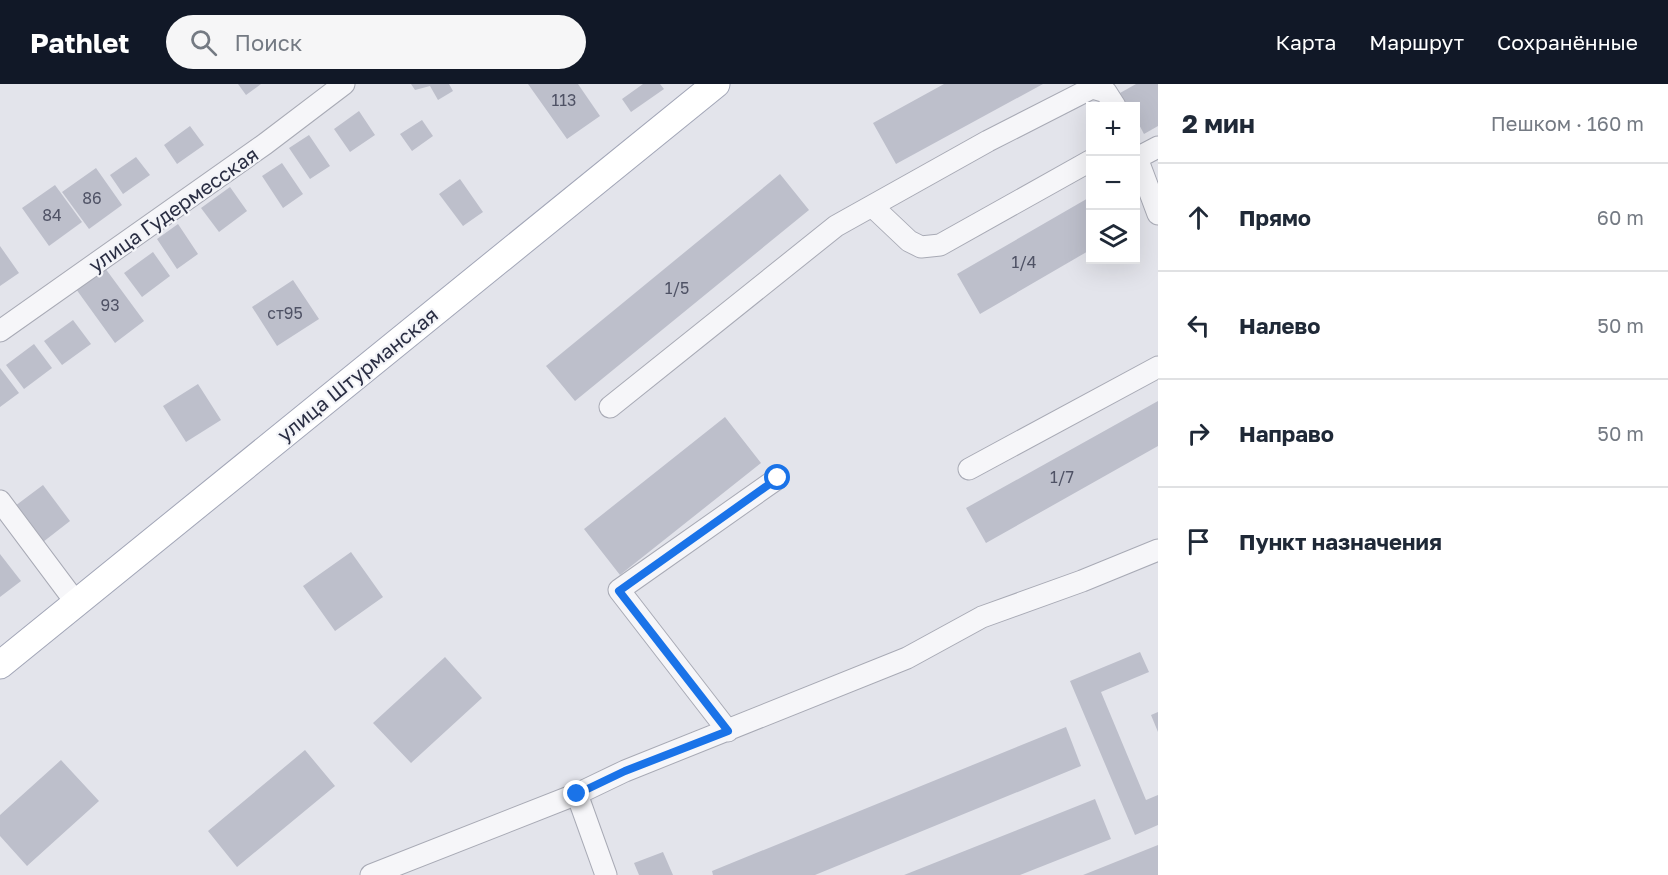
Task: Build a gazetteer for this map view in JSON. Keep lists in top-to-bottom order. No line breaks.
{"streets":{"main road":["улица Штурманская"],"street":["улица Гудермесская"]},"house_numbers":["113","86","84","1/4","1/5","93","ст95","1/7"],"page":{"header":"Pathlet","search":"Поиск","nav":["Карта","Маршрут","Сохранённые"],"heading":["2 мин","Пешком · 160 m"],"map_buttons":["+","−"],"list":[["Прямо","60 m"],["Налево","50 m"],["Направо","50 m"],"Пункт назначения"]}}
